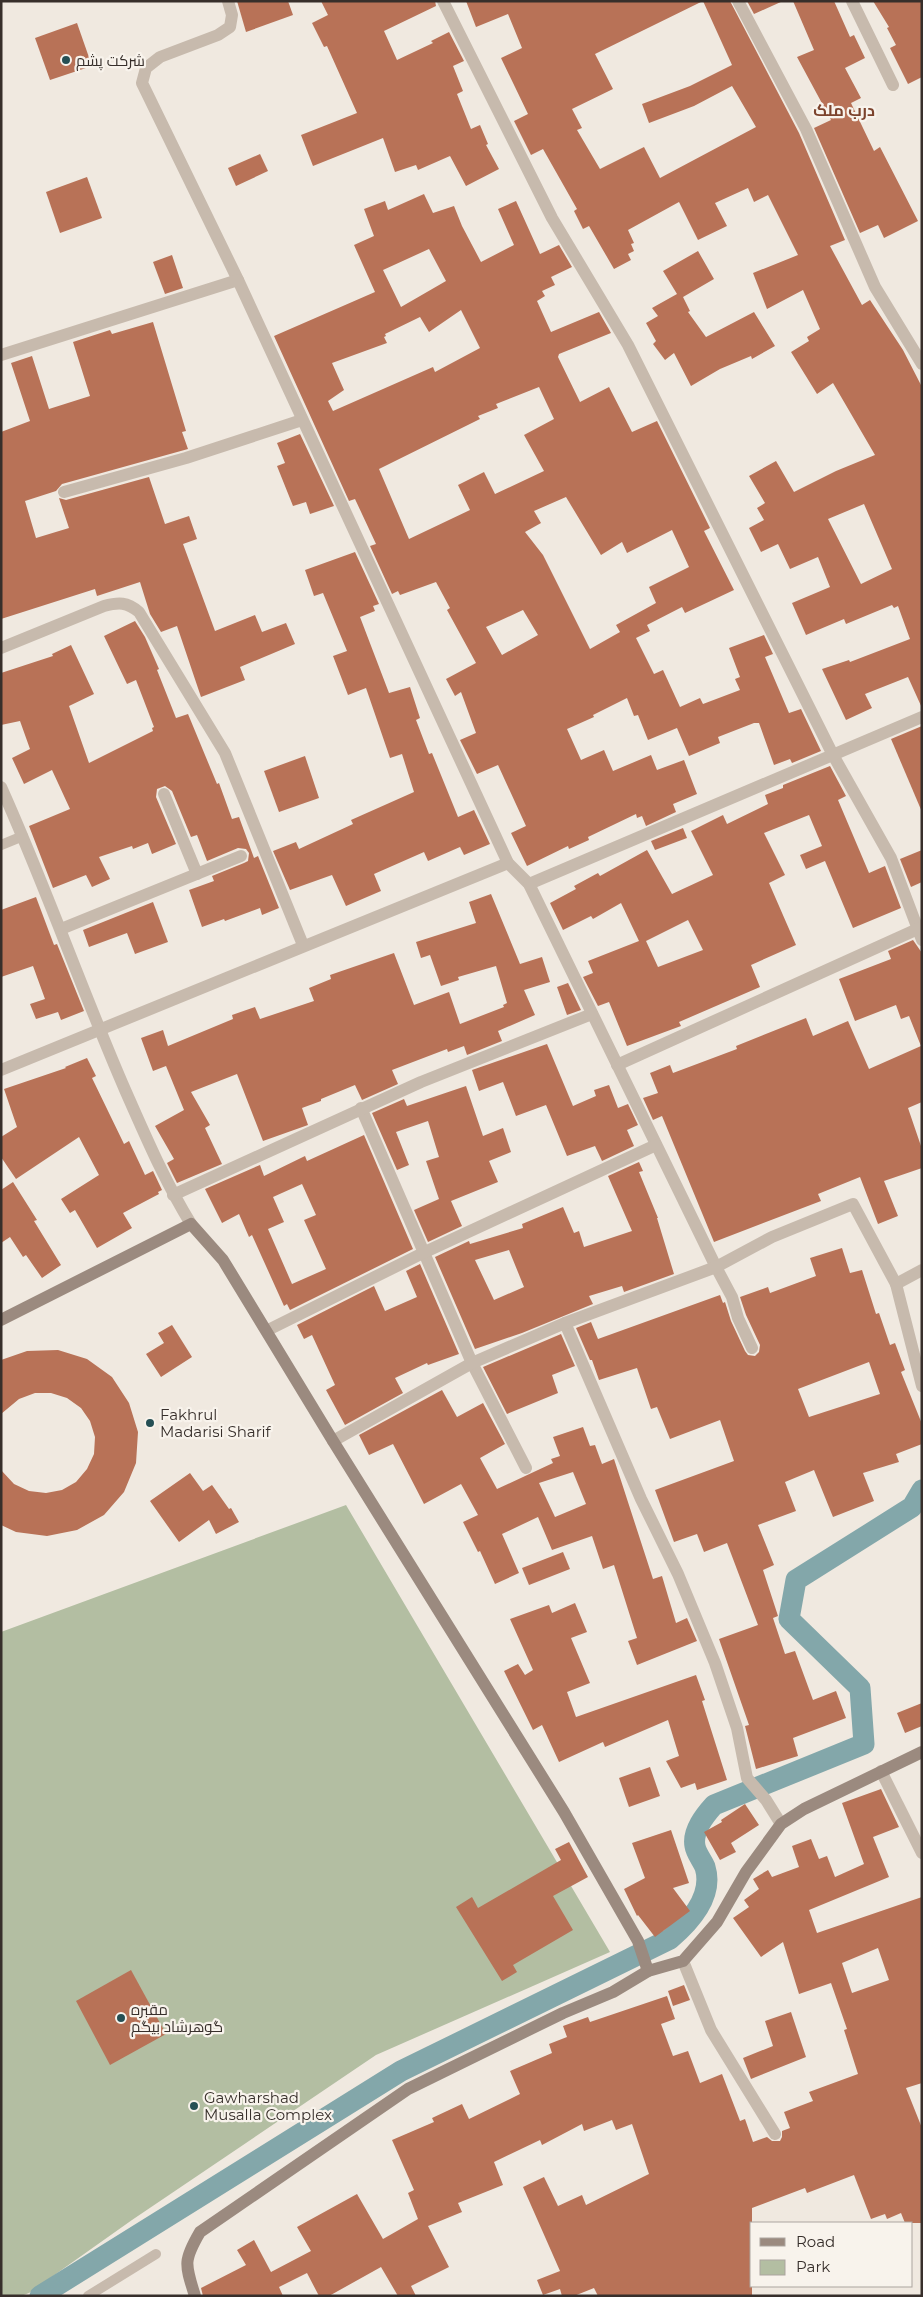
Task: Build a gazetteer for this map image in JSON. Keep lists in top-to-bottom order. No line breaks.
{"districts":["درب ملک"],"places":["شرکت پشم","Fakhrul Madarisi Sharif","مقبره گوهرشاد بیگم","Gawharshad Musalla Complex"],"legend":["Road","Park"]}
